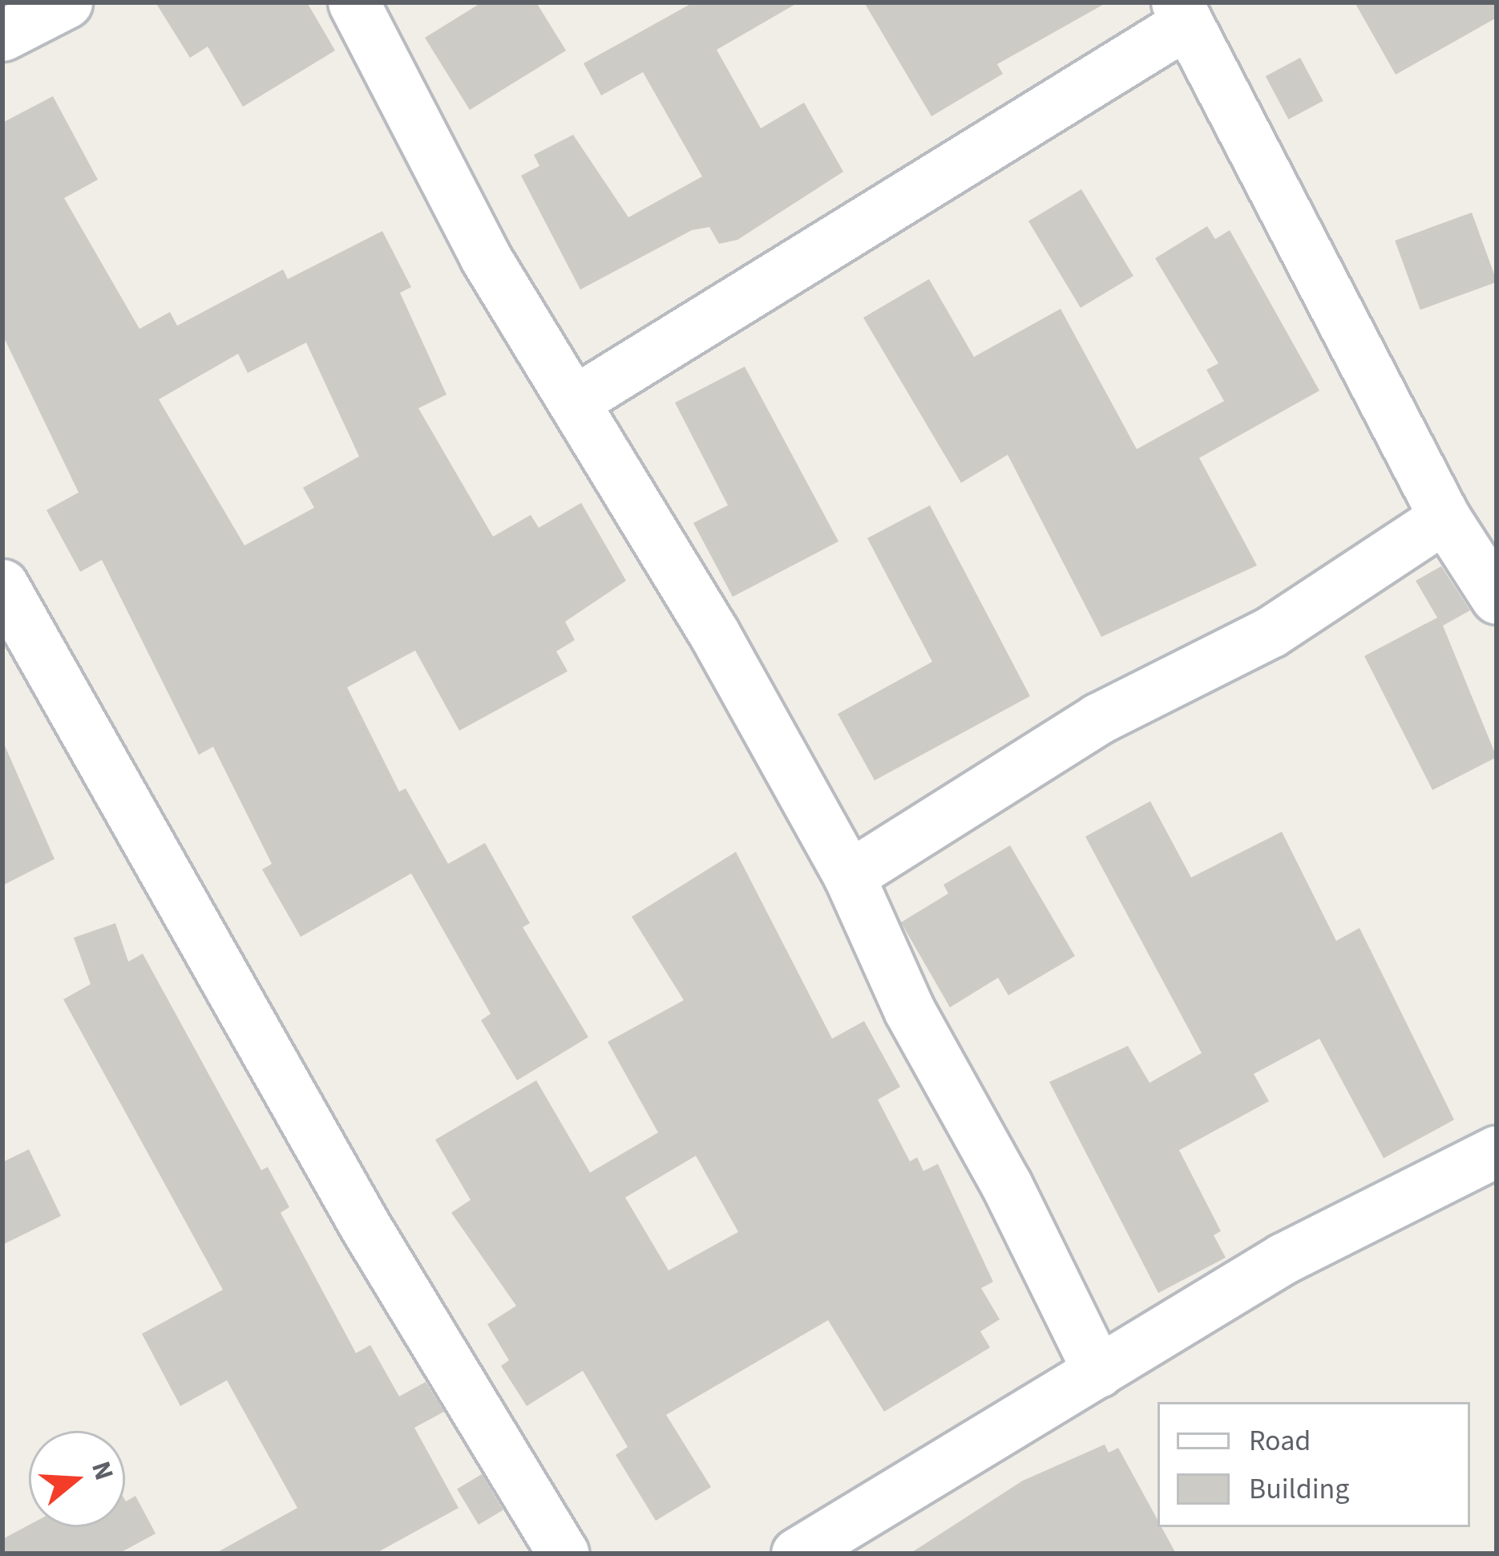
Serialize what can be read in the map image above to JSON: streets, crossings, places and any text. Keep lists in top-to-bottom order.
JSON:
{
  "legend": ["Road", "Building"],
  "north": "right"
}
